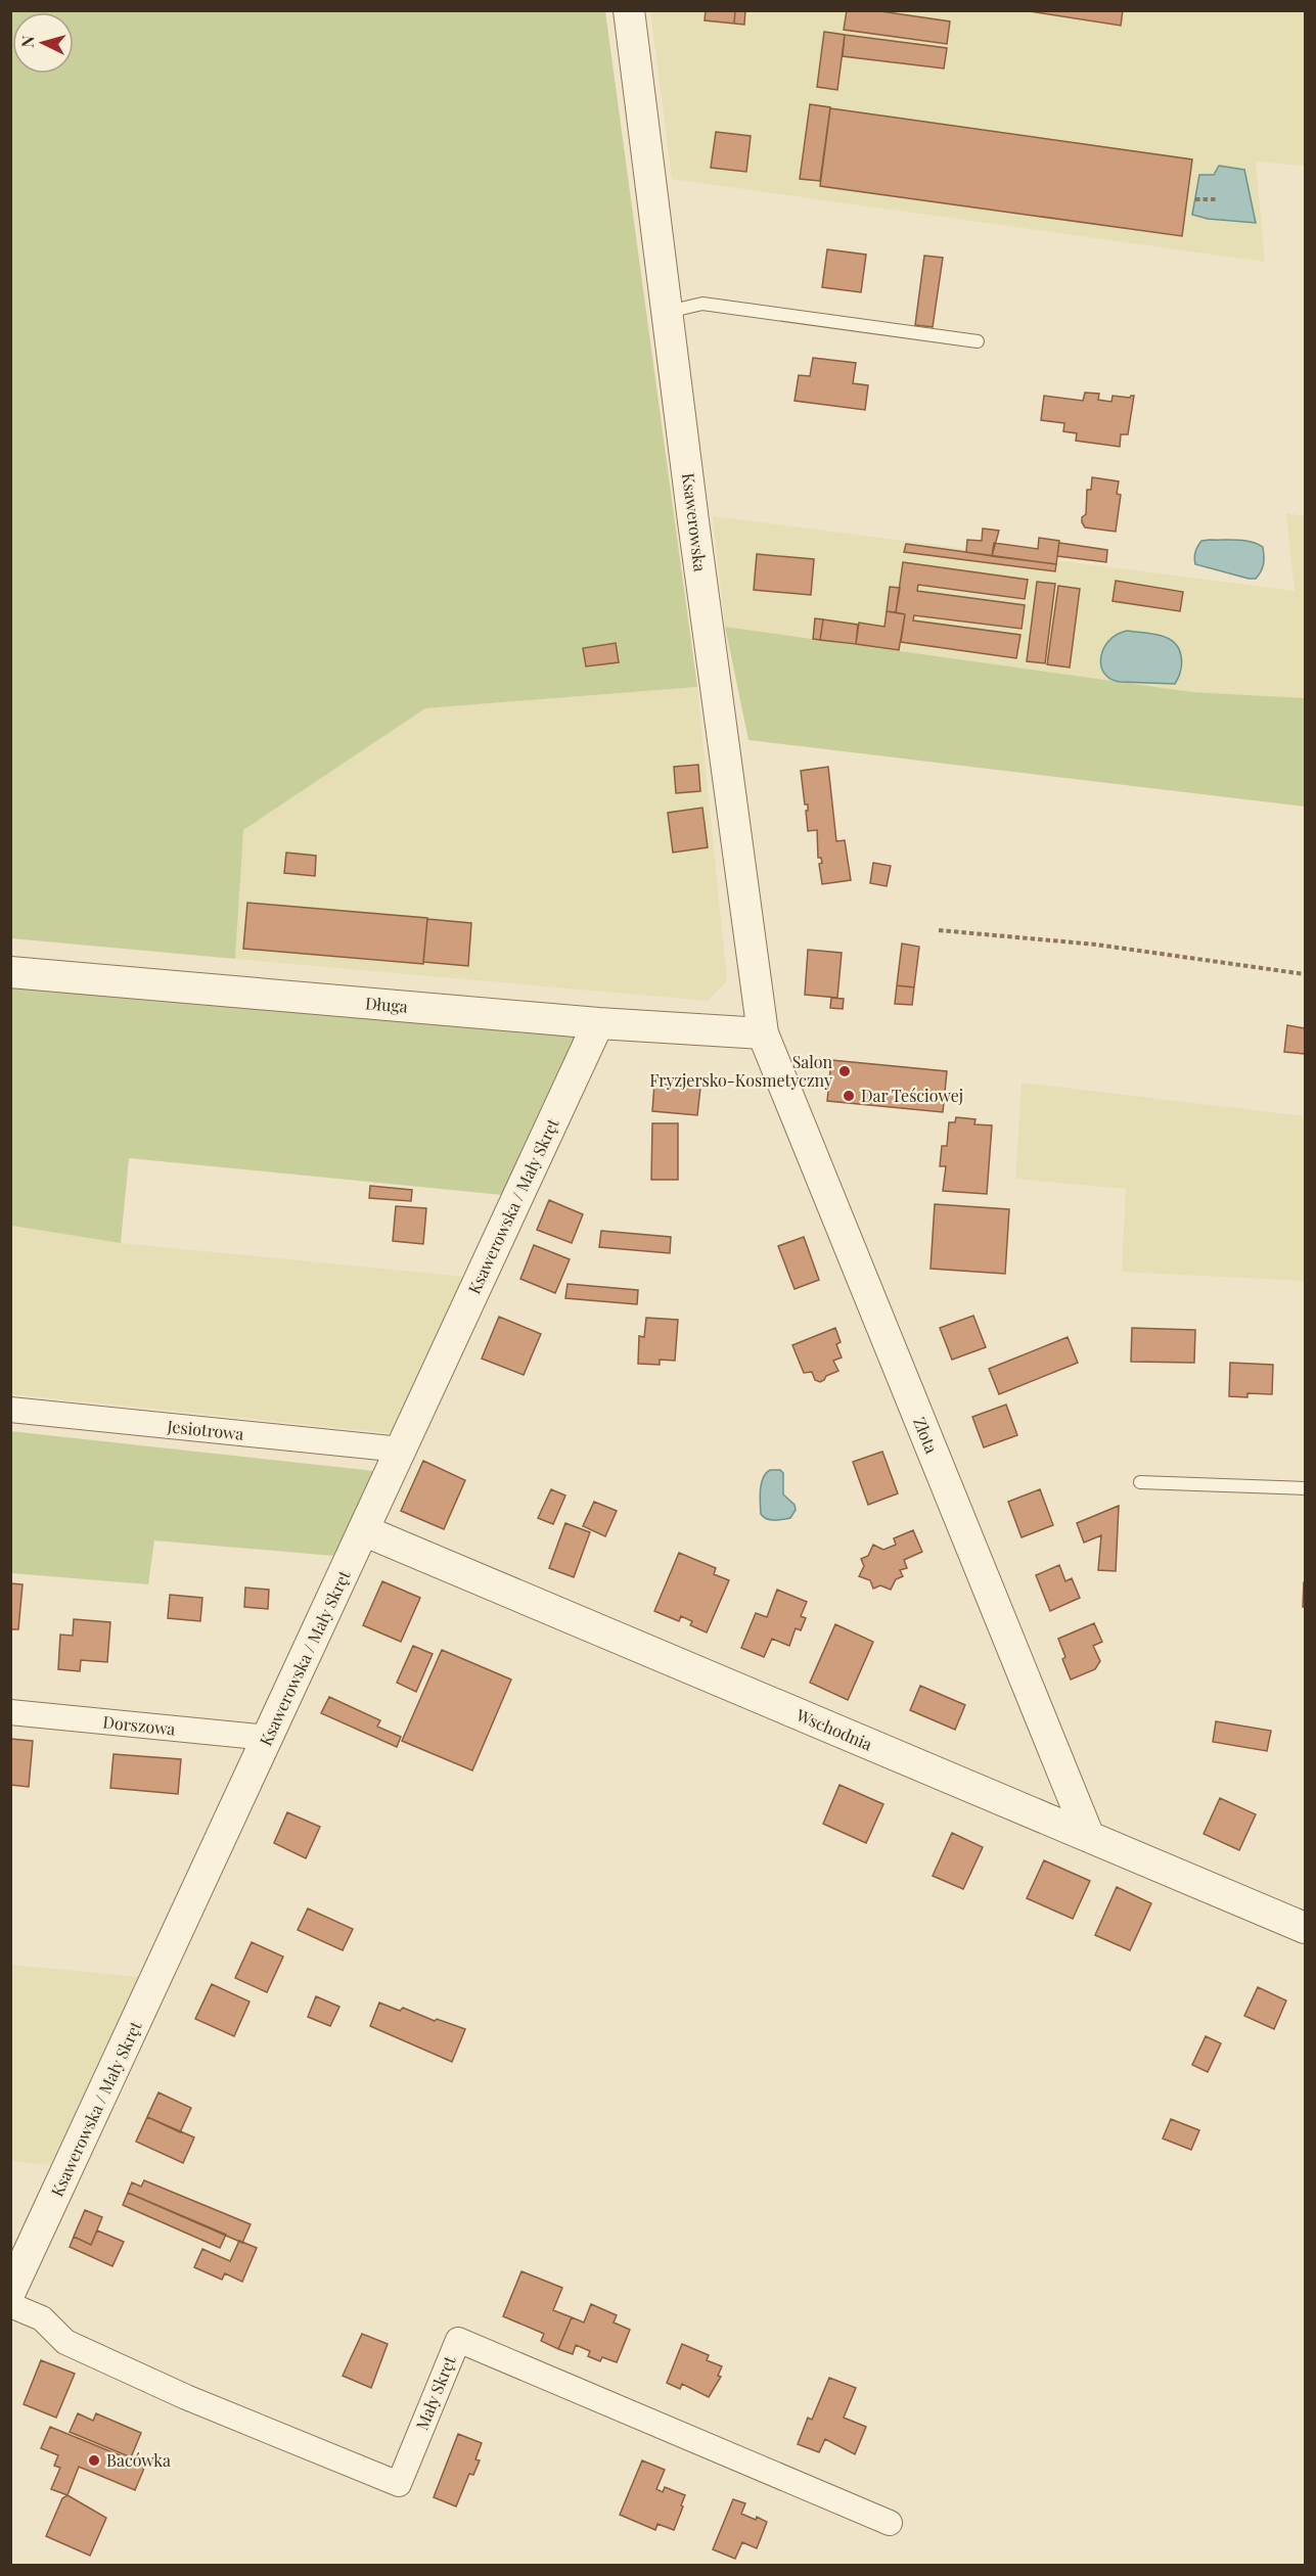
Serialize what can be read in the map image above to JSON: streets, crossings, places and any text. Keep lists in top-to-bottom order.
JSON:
{
  "streets": {
    "street": [
      "Ksawerowska",
      "Długa",
      "Ksawerowska / Mały Skręt",
      "Jesiotrowa",
      "Złota",
      "Dorszowa",
      "Wschodnia",
      "Mały Skręt"
    ]
  },
  "crossings": [
    ["Ksawerowska", "Długa"],
    ["Ksawerowska", "Złota"],
    ["Długa", "Ksawerowska / Mały Skręt"],
    ["Długa", "Złota"],
    ["Ksawerowska / Mały Skręt", "Jesiotrowa"],
    ["Ksawerowska / Mały Skręt", "Dorszowa"],
    ["Ksawerowska / Mały Skręt", "Wschodnia"],
    ["Złota", "Wschodnia"]
  ],
  "places": ["Salon Fryzjersko-Kosmetyczny", "Dar Teściowej", "Bacówka"],
  "north": "left"
}
